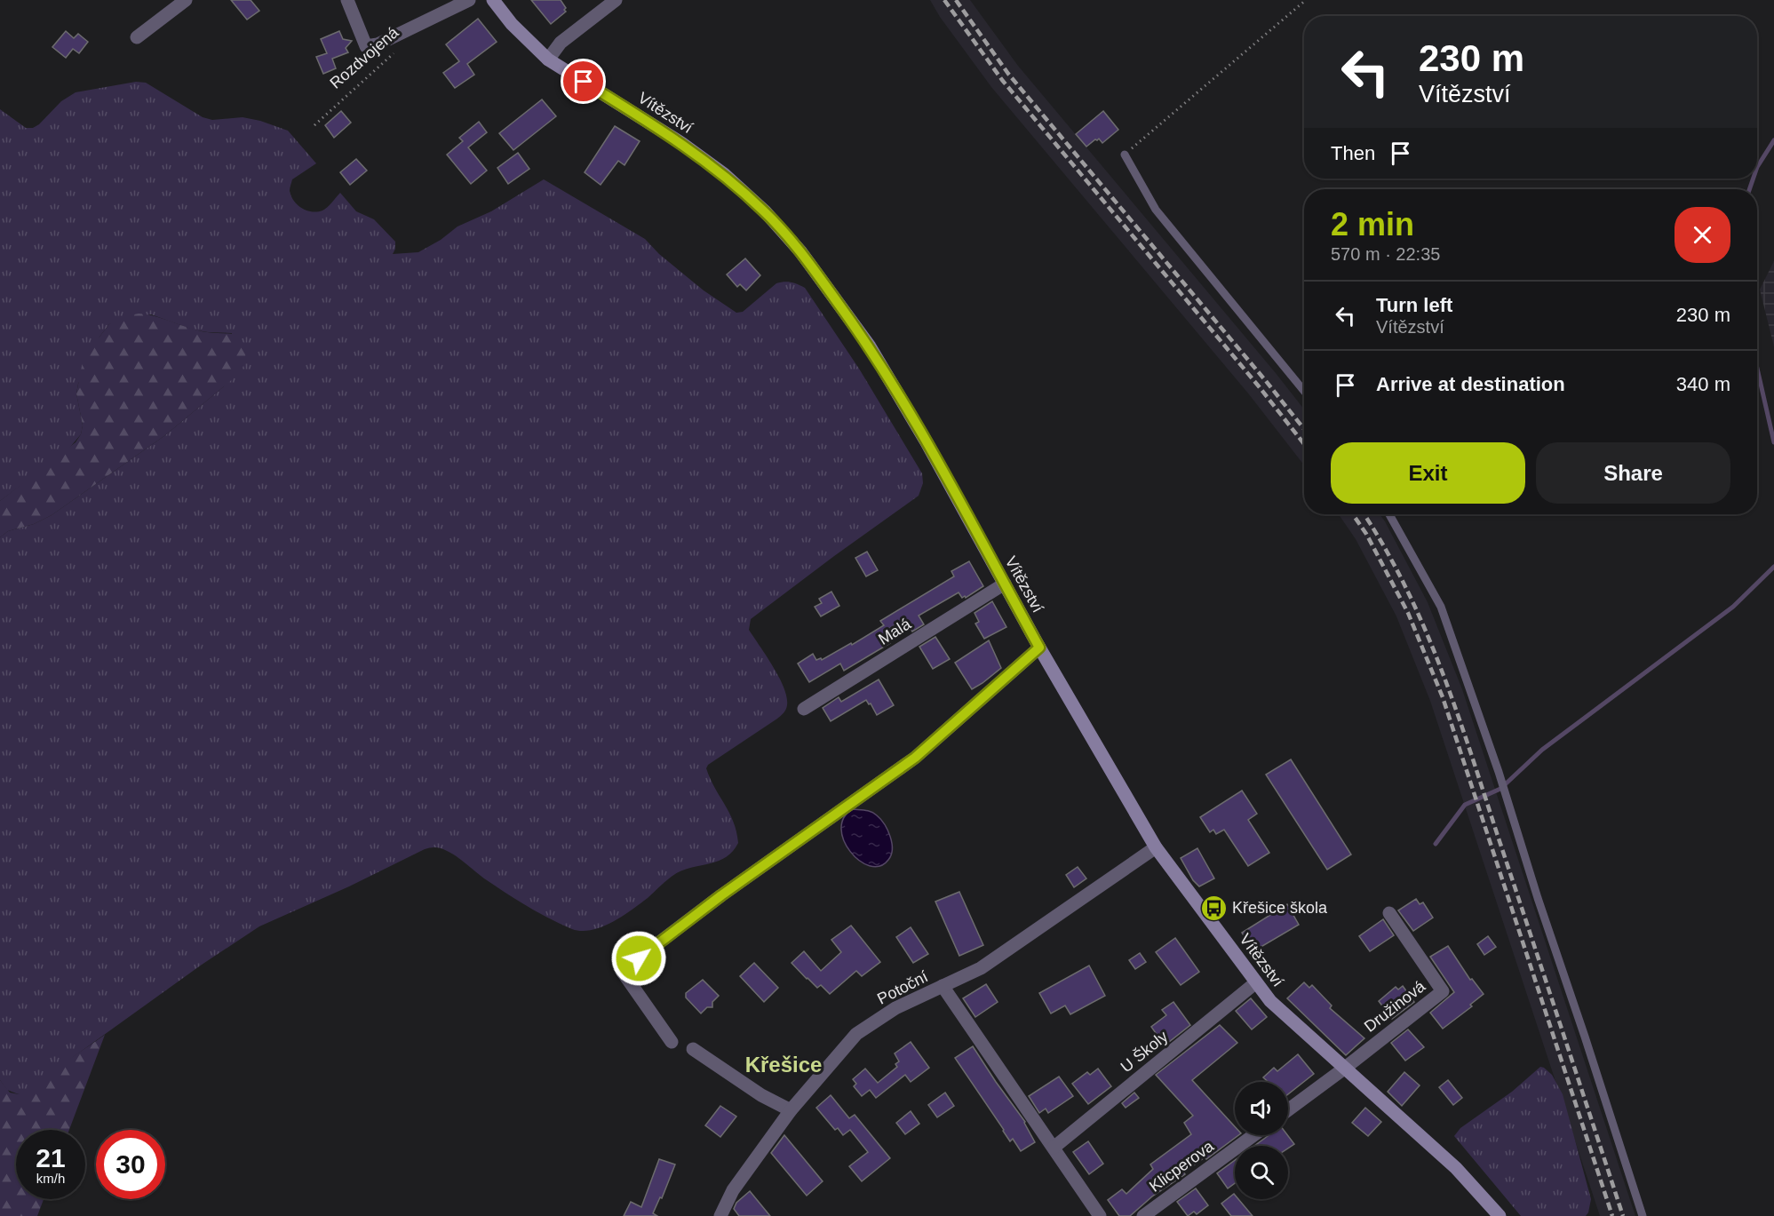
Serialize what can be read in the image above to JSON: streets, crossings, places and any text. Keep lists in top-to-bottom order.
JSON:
{
  "streets": {
    "main road": ["Vítězství"],
    "street": [
      "Rozdvojená",
      "Malá",
      "Potoční",
      "Družinová",
      "U Školy",
      "Klicperova"
    ]
  },
  "crossings": [
    ["Vítězství", "Malá"],
    ["Vítězství", "Potoční"],
    ["Vítězství", "Družinová"],
    ["Vítězství", "U Školy"]
  ],
  "districts": ["Křešice"],
  "places": {
    "bus stop": ["Křešice škola"]
  },
  "page": {
    "turn": ["230 m", "Vítězství"],
    "then": "Then",
    "heading": ["2 min", "570 m · 22:35"],
    "list": [
      {
        "name": "Turn left",
        "note": "Vítězství",
        "value": "230 m"
      },
      {
        "name": "Arrive at destination",
        "value": "340 m"
      }
    ],
    "buttons": ["Exit", "Share"],
    "speed": "21 km/h",
    "limit": "30"
  }
}
